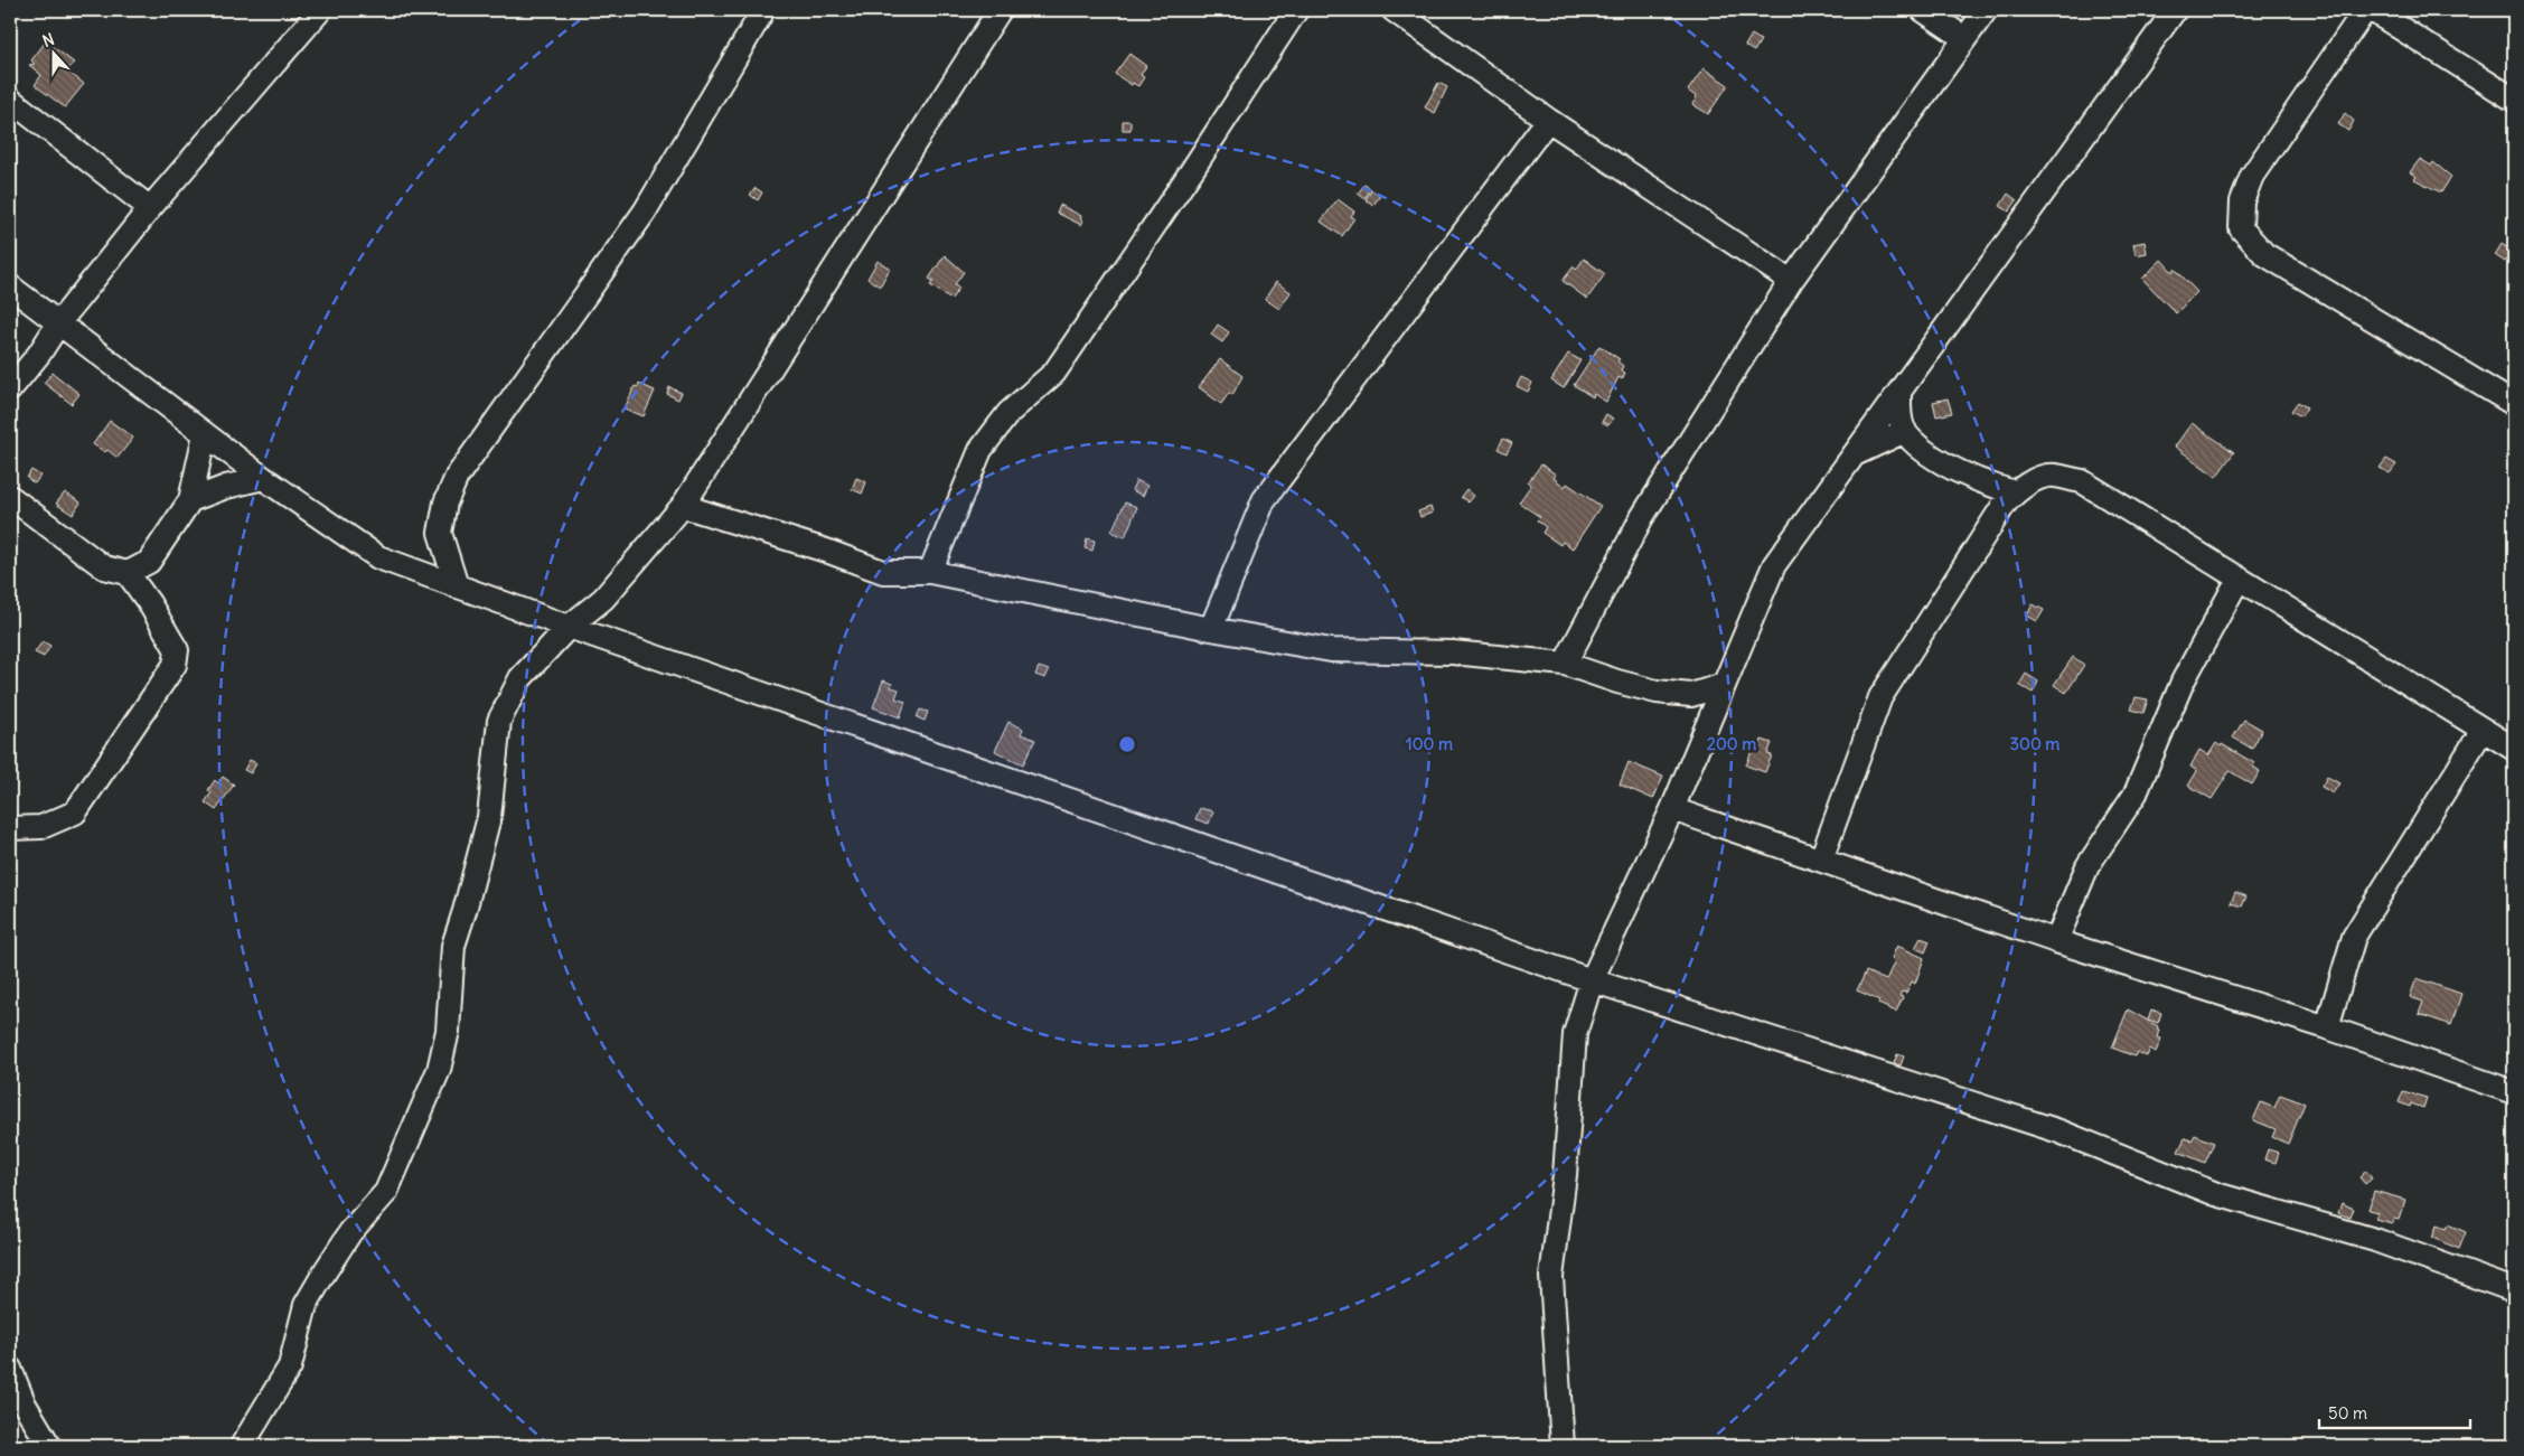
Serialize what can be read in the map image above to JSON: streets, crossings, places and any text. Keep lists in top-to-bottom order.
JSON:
{
  "scale_bar": "50 m",
  "north": "top",
  "rings": ["100 m", "200 m", "300 m"]
}
